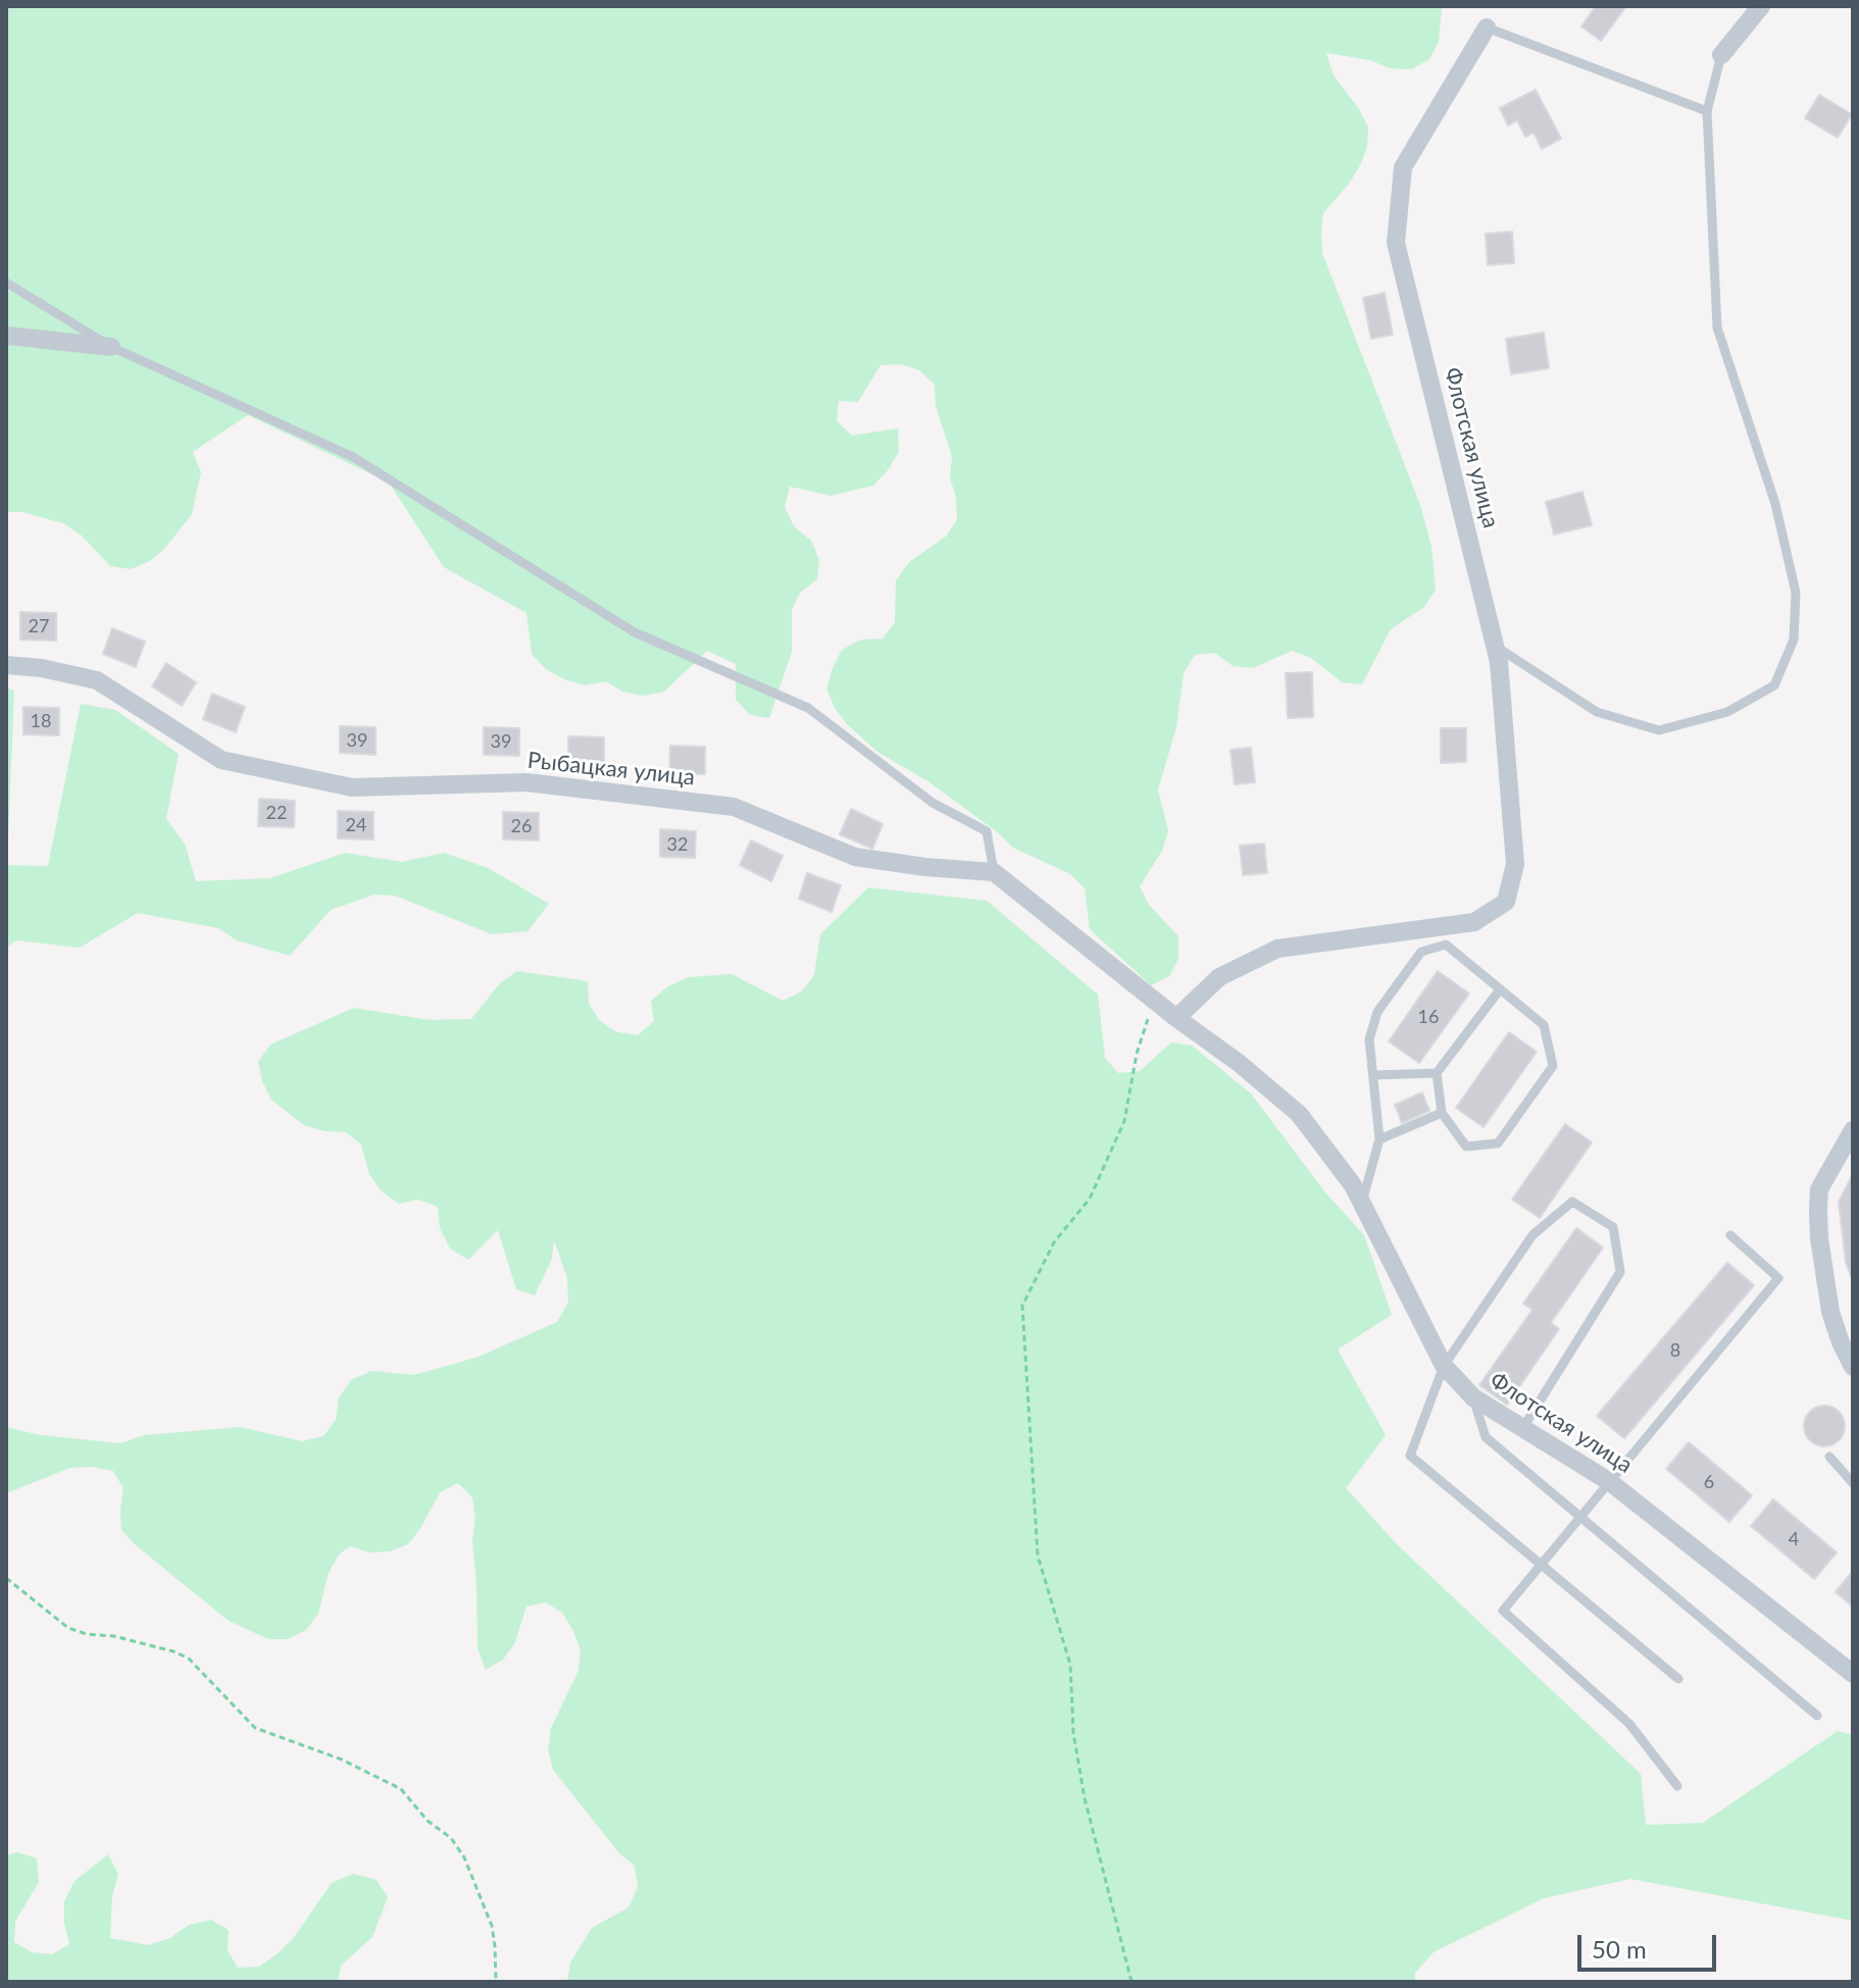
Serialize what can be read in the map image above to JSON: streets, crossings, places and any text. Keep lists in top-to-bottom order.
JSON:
{
  "streets": {
    "street": ["Флотская улица", "Рыбацкая улица"]
  },
  "house_numbers": [
    "27",
    "18",
    "39",
    "39",
    "22",
    "24",
    "26",
    "32",
    "16",
    "8",
    "6",
    "4"
  ],
  "scale_bar": "50 m"
}
